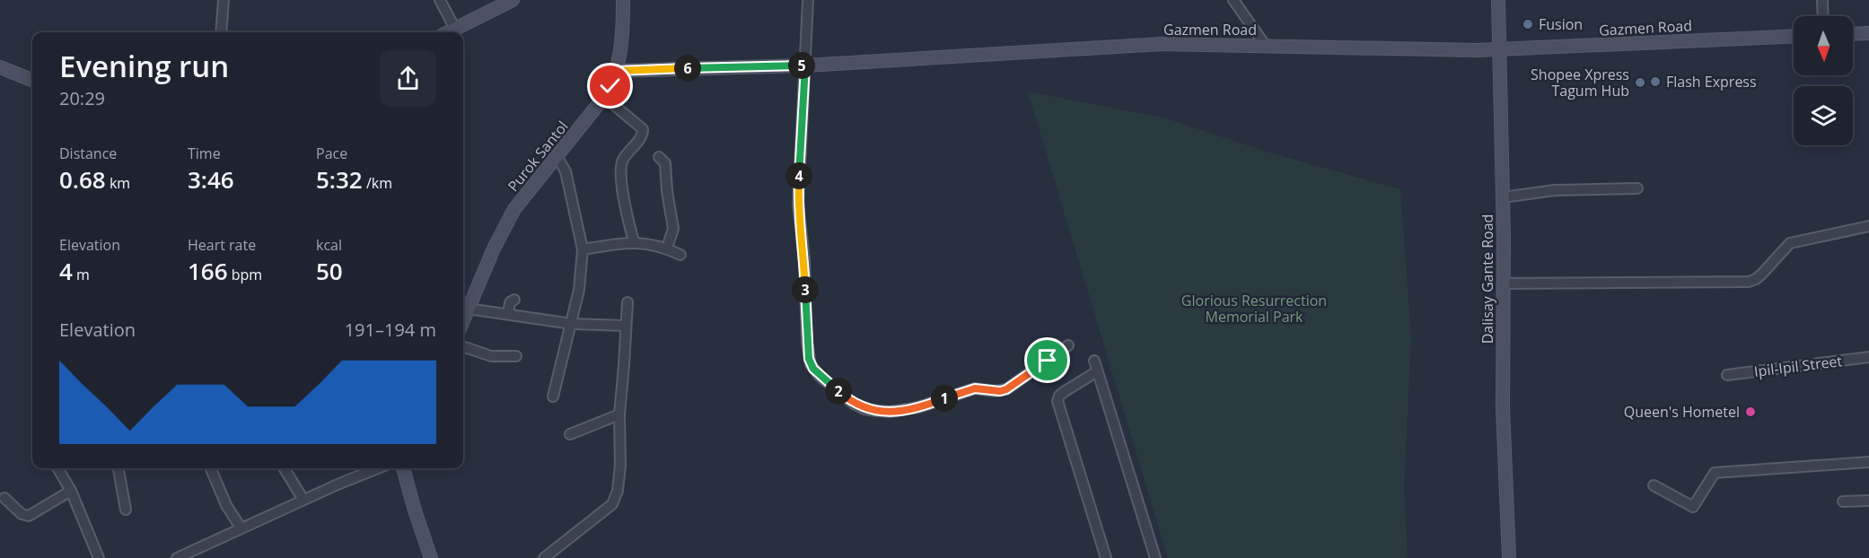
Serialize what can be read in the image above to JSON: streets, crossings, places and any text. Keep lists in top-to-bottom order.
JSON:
{
  "streets": {
    "street": [
      "Gazmen Road",
      "Purok Santol",
      "Dalisay Gante Road",
      "Ipil-Ipil Street"
    ]
  },
  "crossings": [
    ["Gazmen Road", "Purok Santol"],
    ["Gazmen Road", "Dalisay Gante Road"]
  ],
  "parks": ["Glorious Resurrection Memorial Park"],
  "places": [
    "Fusion",
    "Flash Express",
    "Shopee Xpress Tagum Hub",
    "Queen's Hometel"
  ],
  "north": "bottom",
  "page": {
    "heading": ["Evening run", "20:29"],
    "pins": [
      "5",
      "6",
      "4",
      "3",
      "2",
      "1"
    ],
    "stats": [
      ["Distance", "0.68 km"],
      ["Time", "3:46"],
      ["Pace", "5:32 /km"],
      ["Elevation", "4 m"],
      ["Heart rate", "166 bpm"],
      ["kcal", "50"]
    ],
    "chart": ["Elevation", "191–194 m"]
  }
}
